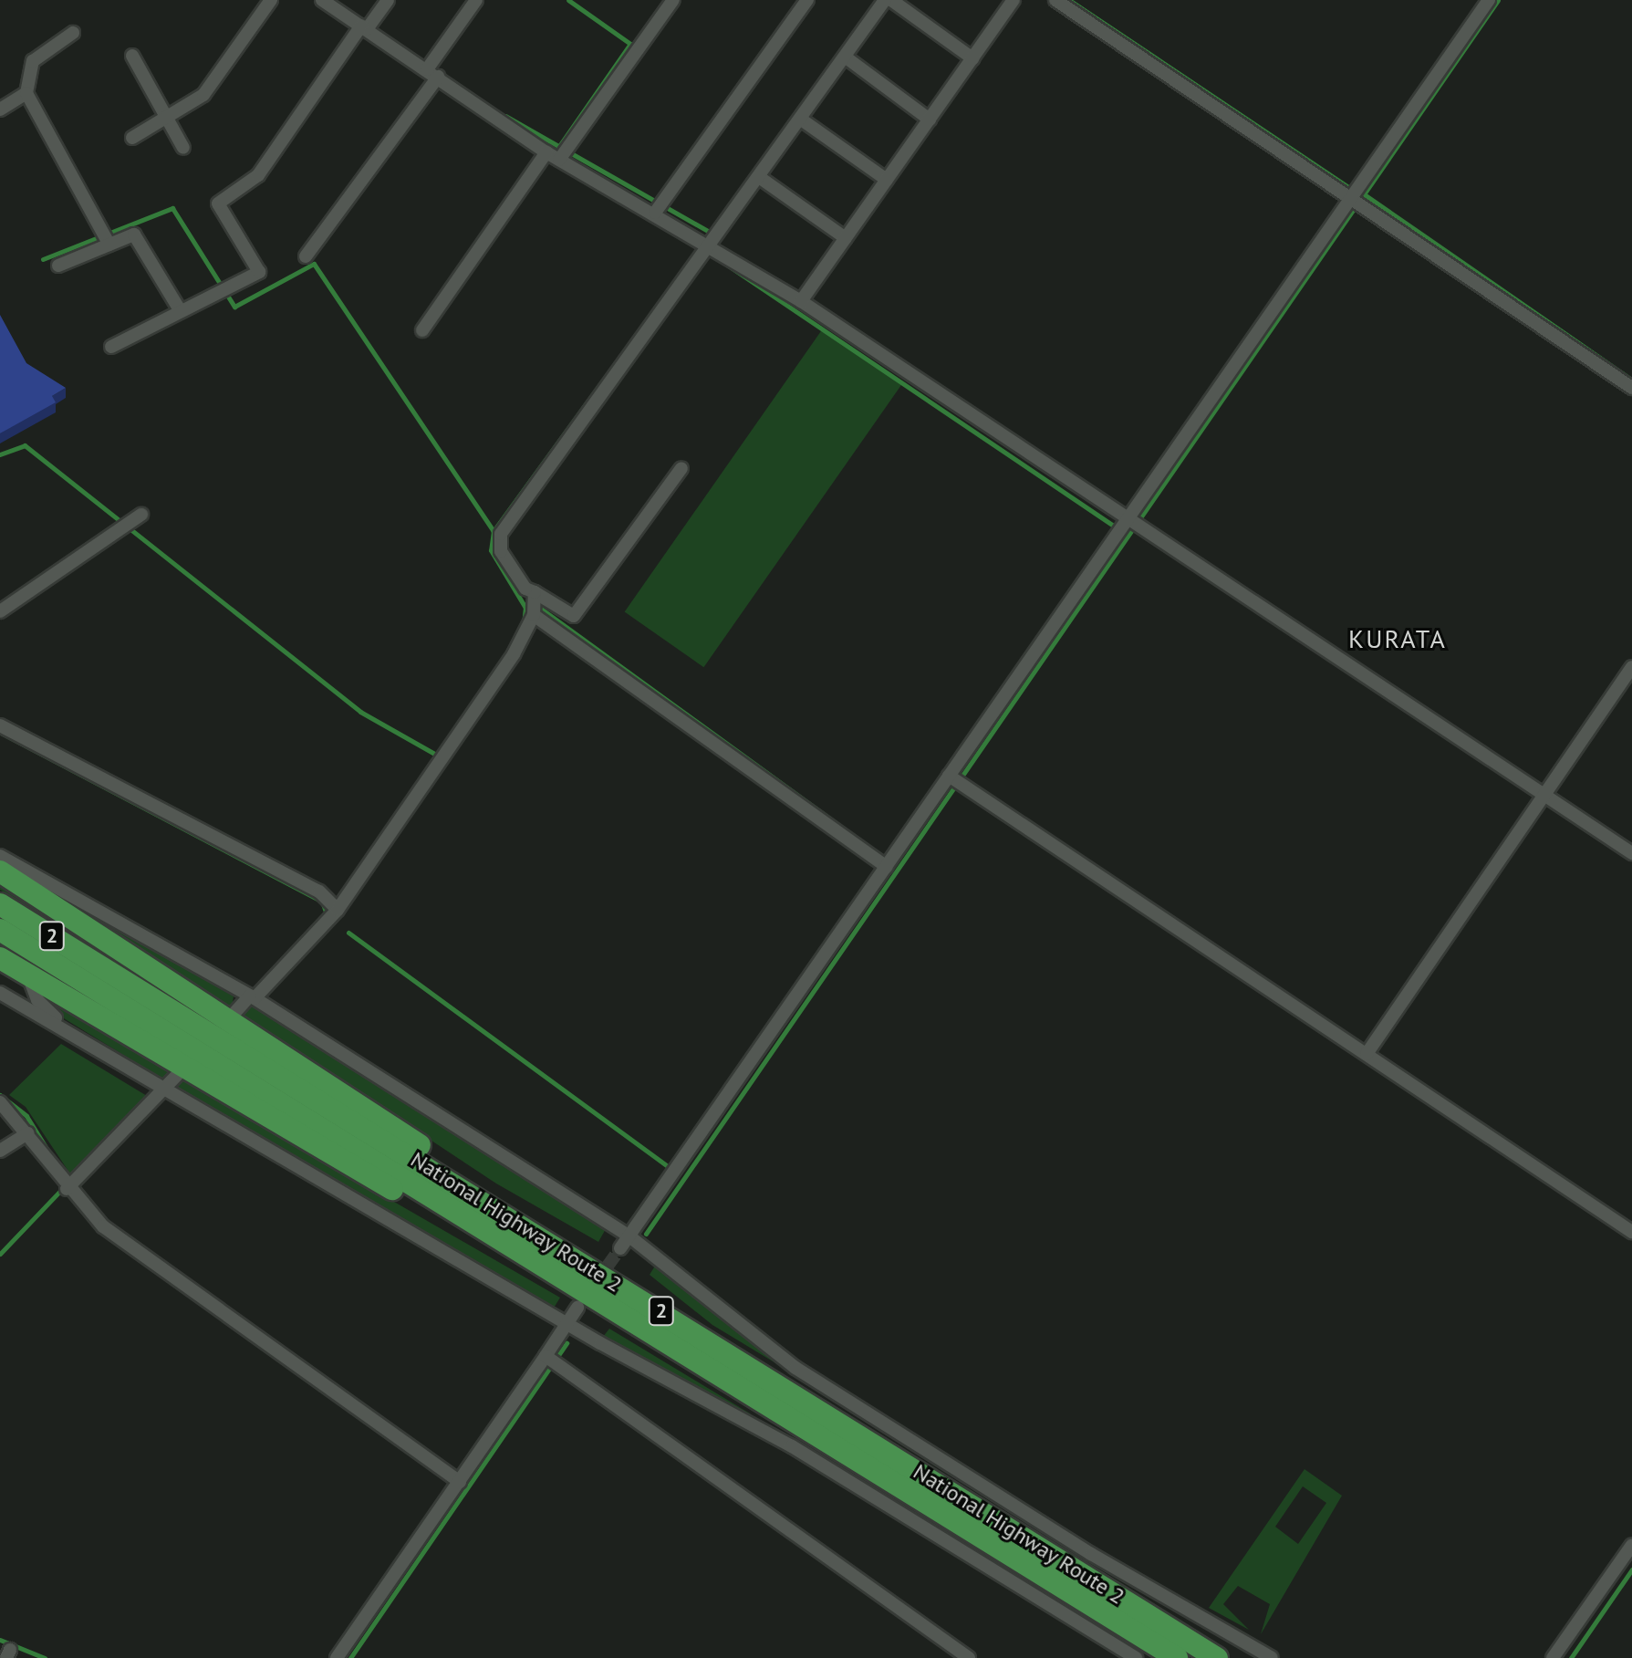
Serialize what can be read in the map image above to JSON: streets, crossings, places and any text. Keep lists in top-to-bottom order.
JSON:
{
  "streets": {
    "highway": ["2", "National Highway Route 2"]
  },
  "districts": ["KURATA"]
}
